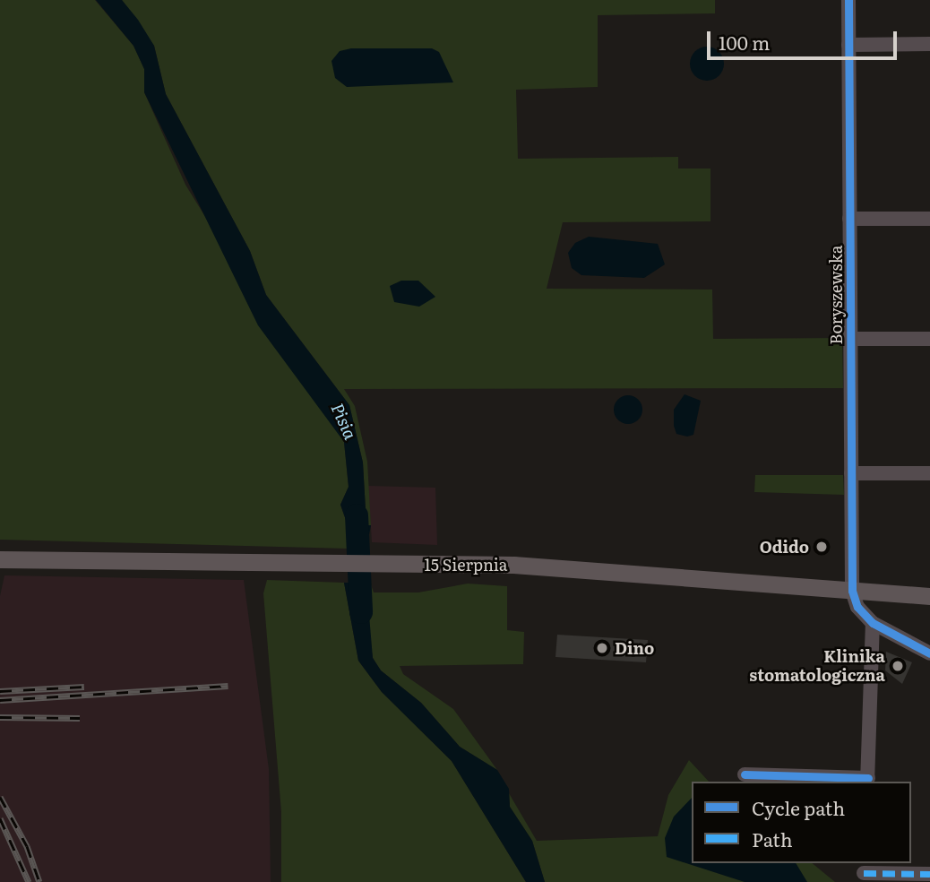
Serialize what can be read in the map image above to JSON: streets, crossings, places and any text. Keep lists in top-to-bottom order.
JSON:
{
  "streets": {
    "main road": ["15 Sierpnia"],
    "street": ["Boryszewska"]
  },
  "crossings": [
    ["Boryszewska", "15 Sierpnia"]
  ],
  "water": ["Pisia"],
  "places": ["Odido", "Dino", "Klinika stomatologiczna"],
  "legend": ["Cycle path", "Path"],
  "scale_bar": "100 m"
}
